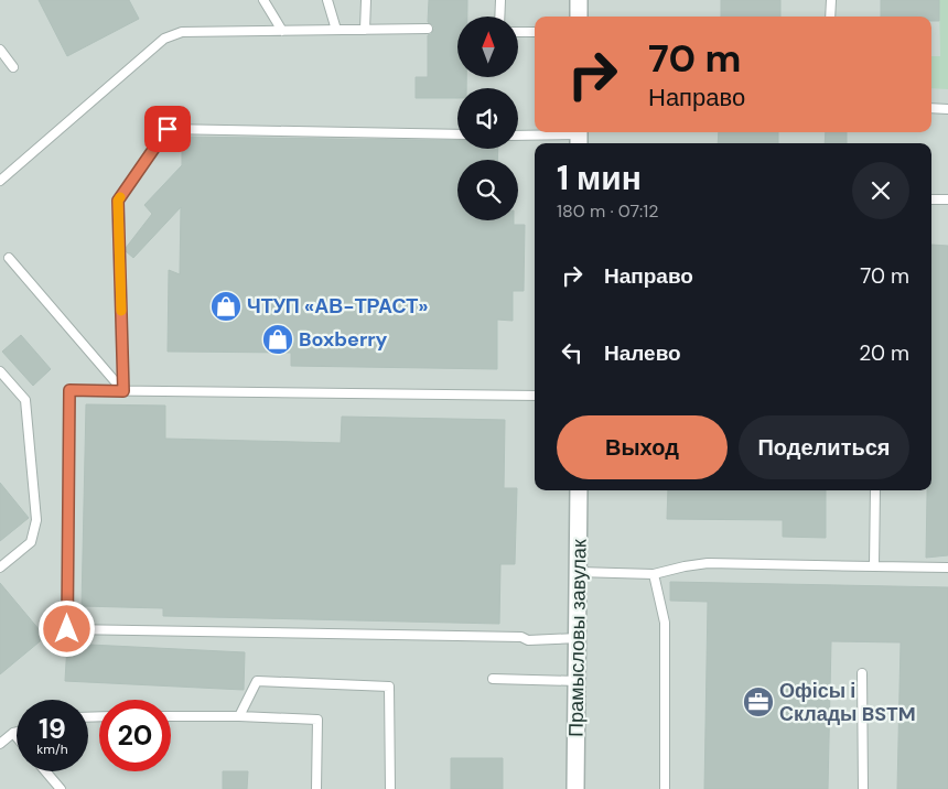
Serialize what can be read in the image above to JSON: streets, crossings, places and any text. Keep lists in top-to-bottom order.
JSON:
{
  "streets": {
    "street": ["Прамысловы завулак"]
  },
  "places": {
    "shop": ["ЧТУП «АВ-ТРАСТ»", "Boxberry"],
    "office": ["Офісы і Склады BSTM"]
  },
  "north": "top",
  "page": {
    "turn": ["70 m", "Направо"],
    "heading": ["1 мин", "180 m · 07:12"],
    "list": [
      {
        "name": "Направо",
        "value": "70 m"
      },
      {
        "name": "Налево",
        "value": "20 m"
      }
    ],
    "buttons": ["Выход", "Поделиться"],
    "speed": "19 km/h",
    "limit": "20"
  }
}
